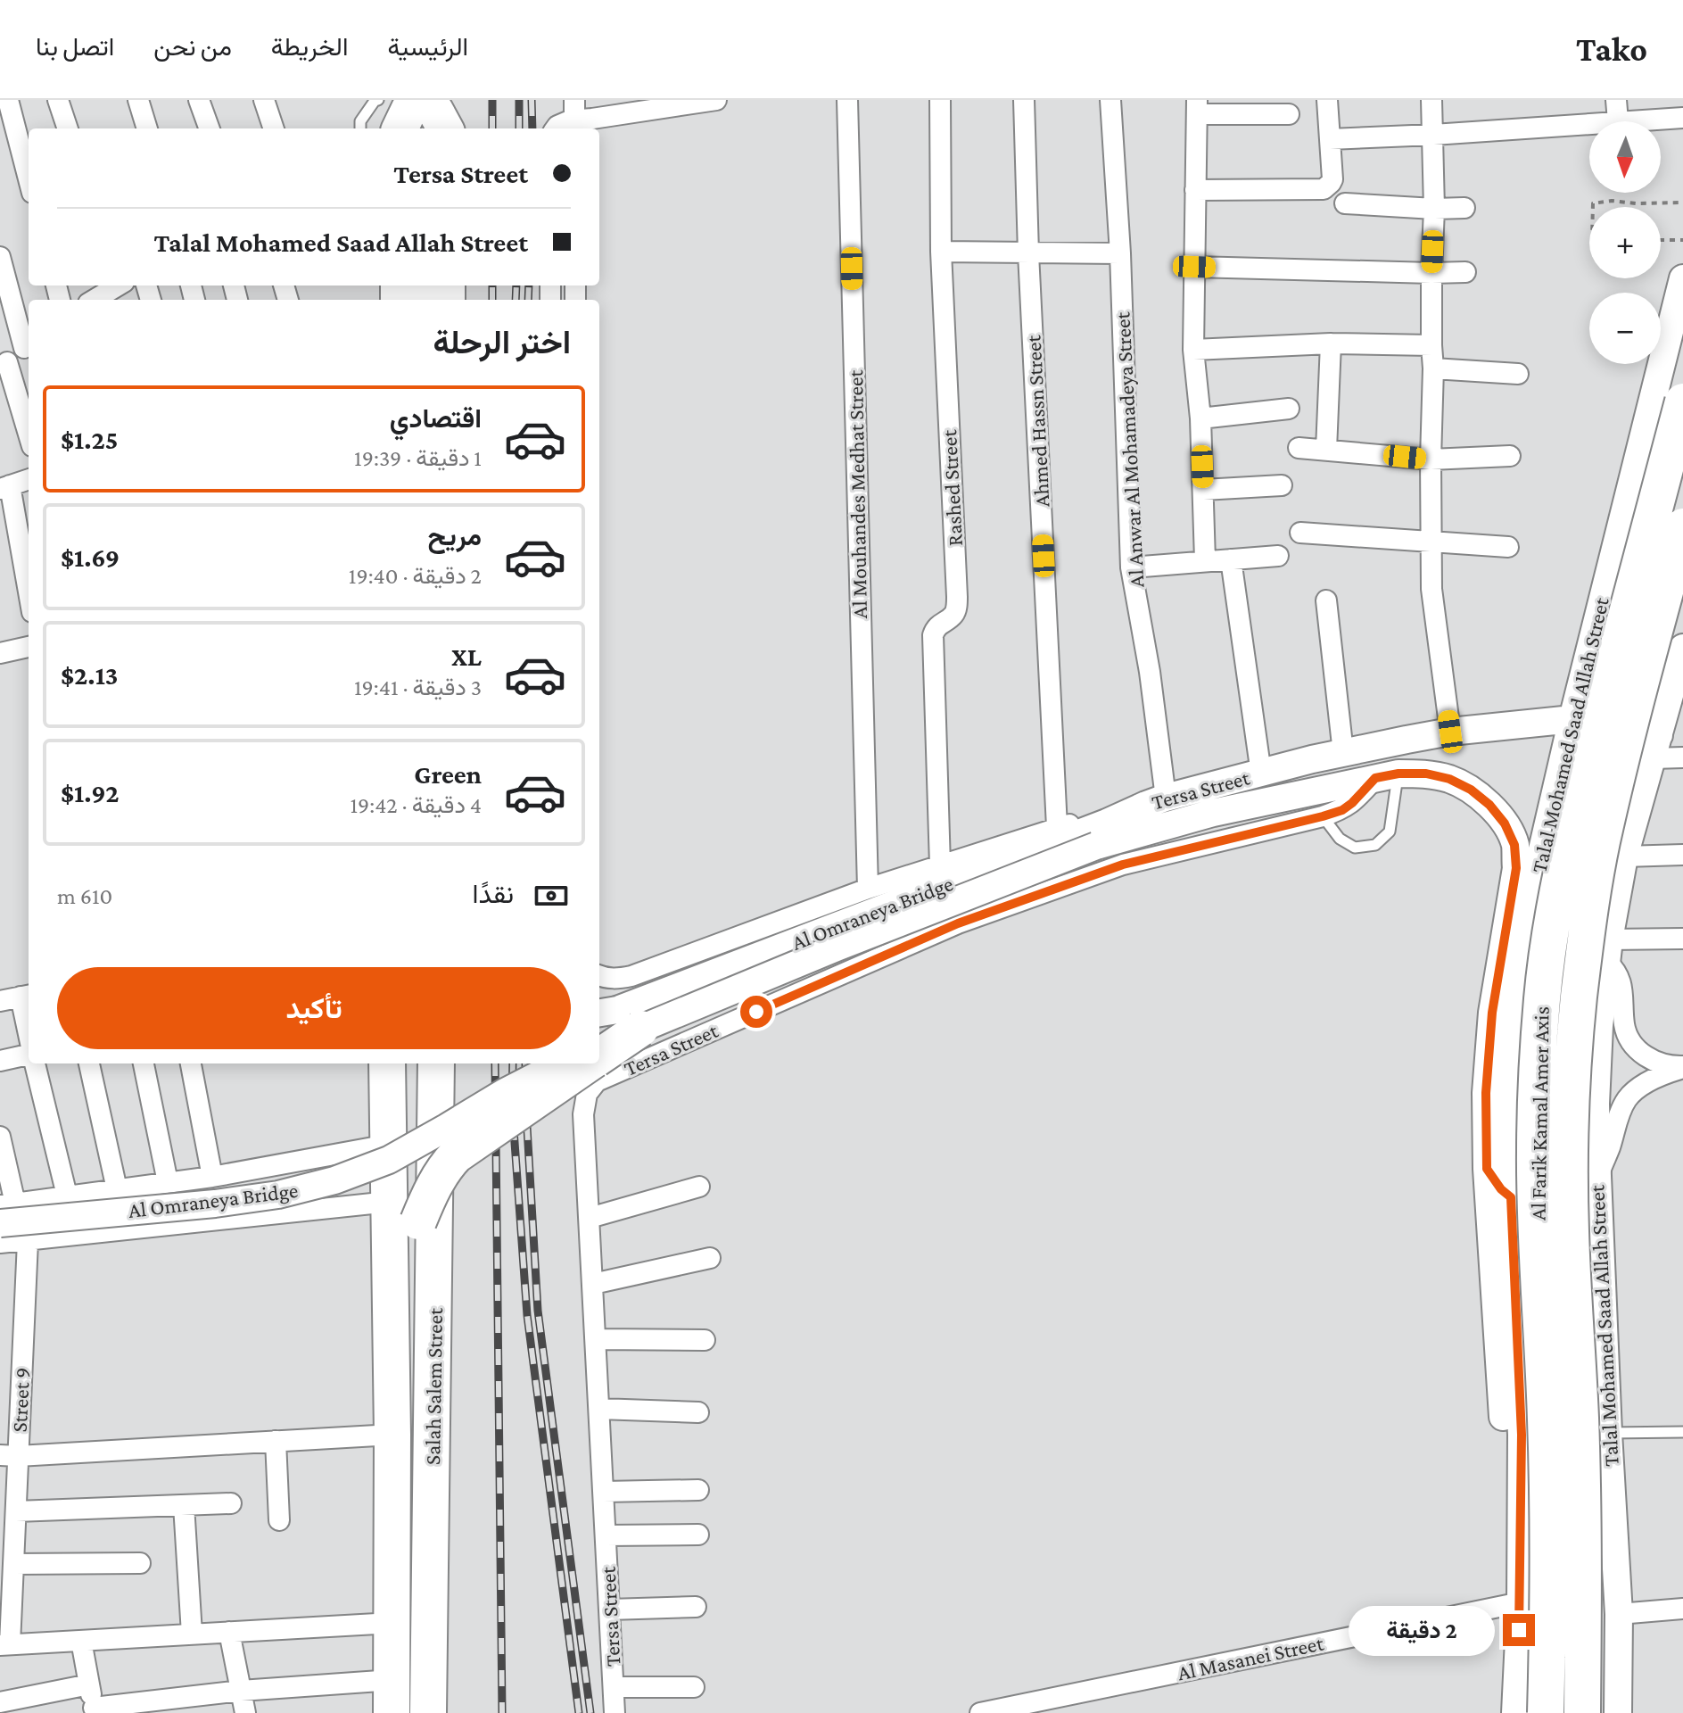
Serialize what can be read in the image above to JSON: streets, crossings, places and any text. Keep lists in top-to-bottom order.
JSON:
{
  "streets": {
    "highway": ["Al Farik Kamal Amer Axis", "Salah Salem Street"],
    "street": [
      "Ahmed Hassn Street",
      "Al Anwar Al Mohamadeya Street",
      "Rashed Street",
      "Al Mouhandes Medhat Street",
      "Talal Mohamed Saad Allah Street",
      "Tersa Street",
      "Al Omraneya Bridge",
      "Street 9",
      "Al Masanei Street"
    ]
  },
  "crossings": [
    ["Ahmed Hassn Street", "Tersa Street"],
    ["Al Anwar Al Mohamadeya Street", "Tersa Street"],
    ["Al Anwar Al Mohamadeya Street", "Al Omraneya Bridge"],
    ["Rashed Street", "Tersa Street"],
    ["Al Mouhandes Medhat Street", "Tersa Street"],
    ["Talal Mohamed Saad Allah Street", "Tersa Street"],
    ["Talal Mohamed Saad Allah Street", "Al Omraneya Bridge"],
    ["Talal Mohamed Saad Allah Street", "Al Masanei Street"],
    ["Tersa Street", "Al Omraneya Bridge"]
  ],
  "north": "bottom",
  "page": {
    "header": "Tako",
    "nav": [
      "الرئيسية",
      "الخريطة",
      "من نحن",
      "اتصل بنا"
    ],
    "map_buttons": ["+", "−"],
    "banner": ["Tersa Street", "Talal Mohamed Saad Allah Street"],
    "heading": "اختر الرحلة",
    "list": [
      {
        "name": "اقتصادي",
        "note": "1 دقيقة · 19:39",
        "value": "$1.25"
      },
      {
        "name": "مريح",
        "note": "2 دقيقة · 19:40",
        "value": "$1.69"
      },
      {
        "name": "XL",
        "note": "3 دقيقة · 19:41",
        "value": "$2.13"
      },
      {
        "name": "Green",
        "note": "4 دقيقة · 19:42",
        "value": "$1.92"
      }
    ],
    "pay": ["نقدًا", "610 m"],
    "buttons": "تأكيد",
    "bubble": "2 دقيقة"
  }
}
